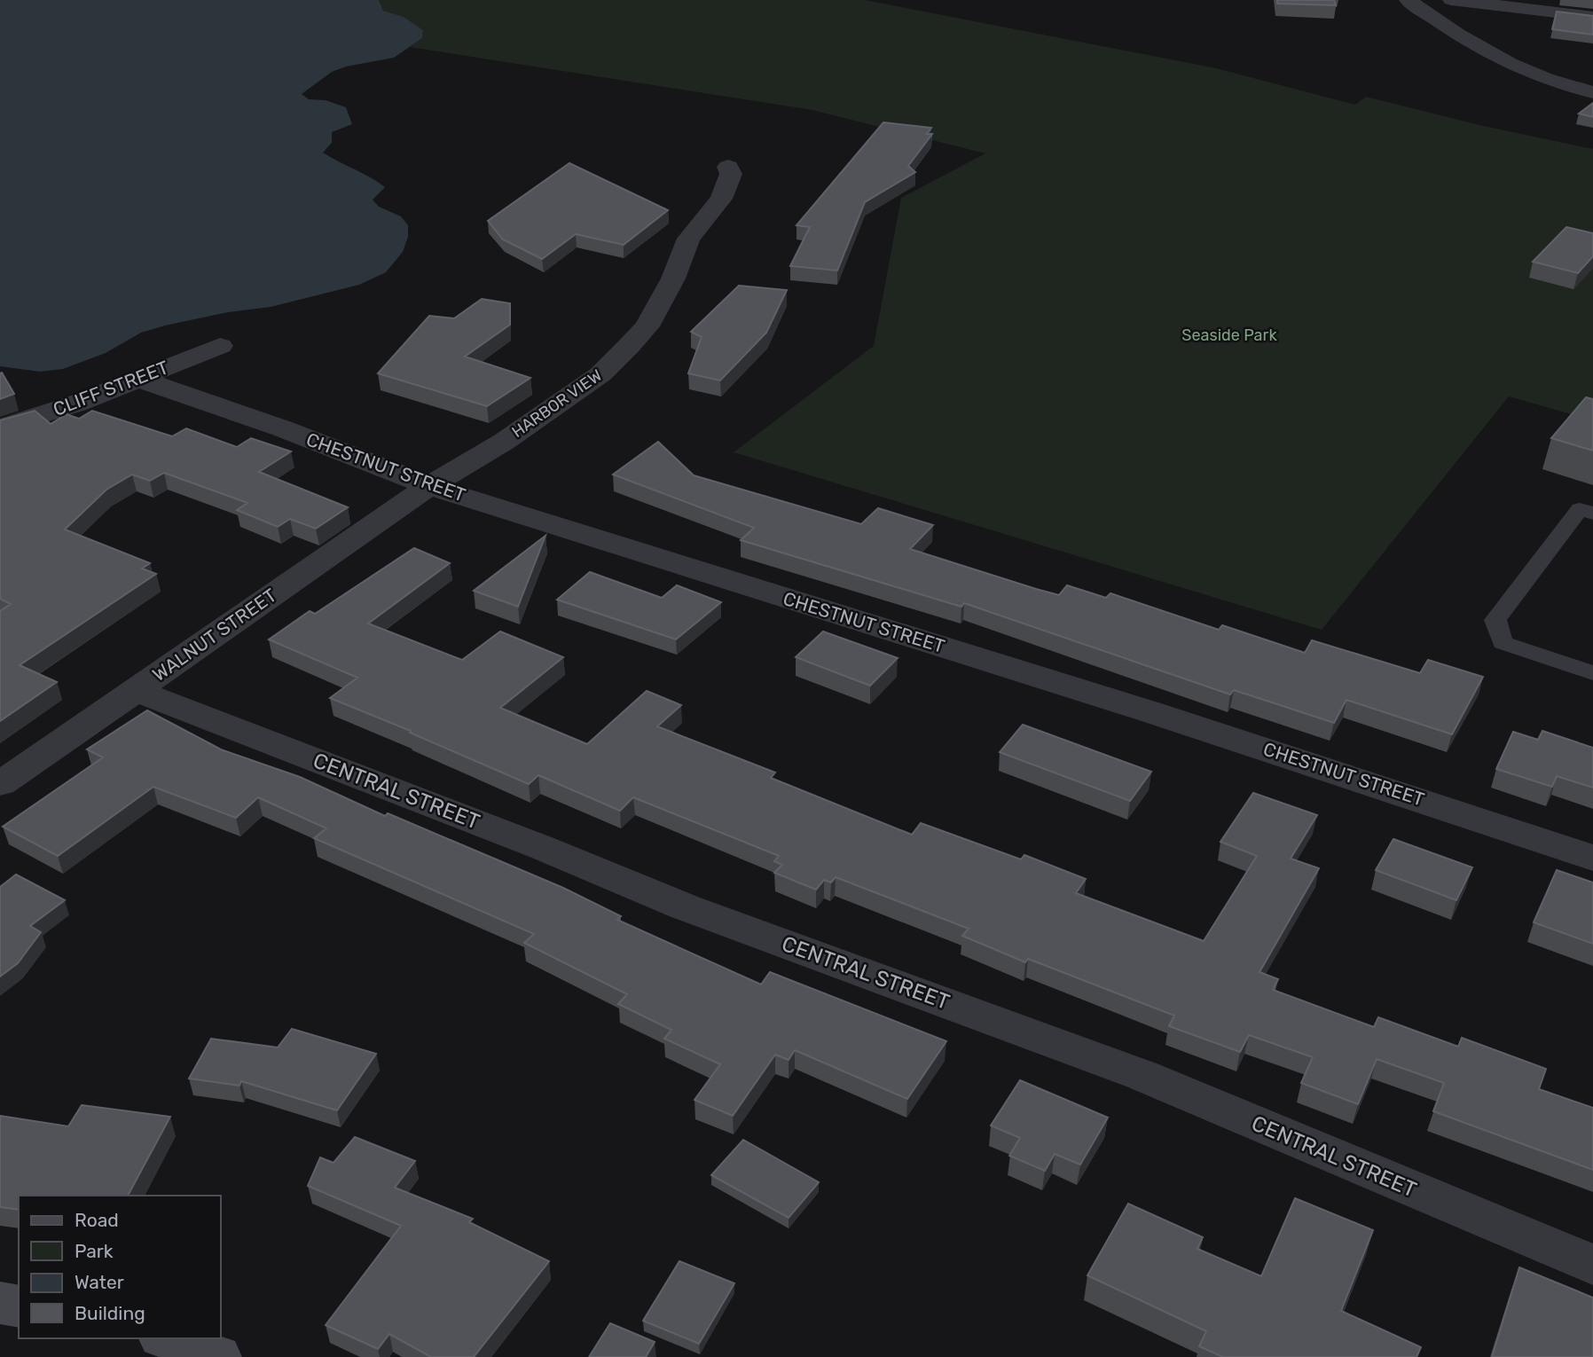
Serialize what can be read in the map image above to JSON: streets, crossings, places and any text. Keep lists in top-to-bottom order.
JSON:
{
  "streets": {
    "street": [
      "CLIFF STREET",
      "HARBOR VIEW",
      "CHESTNUT STREET",
      "WALNUT STREET",
      "CENTRAL STREET"
    ]
  },
  "crossings": [
    ["CLIFF STREET", "CHESTNUT STREET"],
    ["HARBOR VIEW", "CHESTNUT STREET"],
    ["HARBOR VIEW", "WALNUT STREET"],
    ["CHESTNUT STREET", "WALNUT STREET"],
    ["WALNUT STREET", "CENTRAL STREET"]
  ],
  "parks": ["Seaside Park"],
  "legend": [
    "Road",
    "Park",
    "Water",
    "Building"
  ]
}
